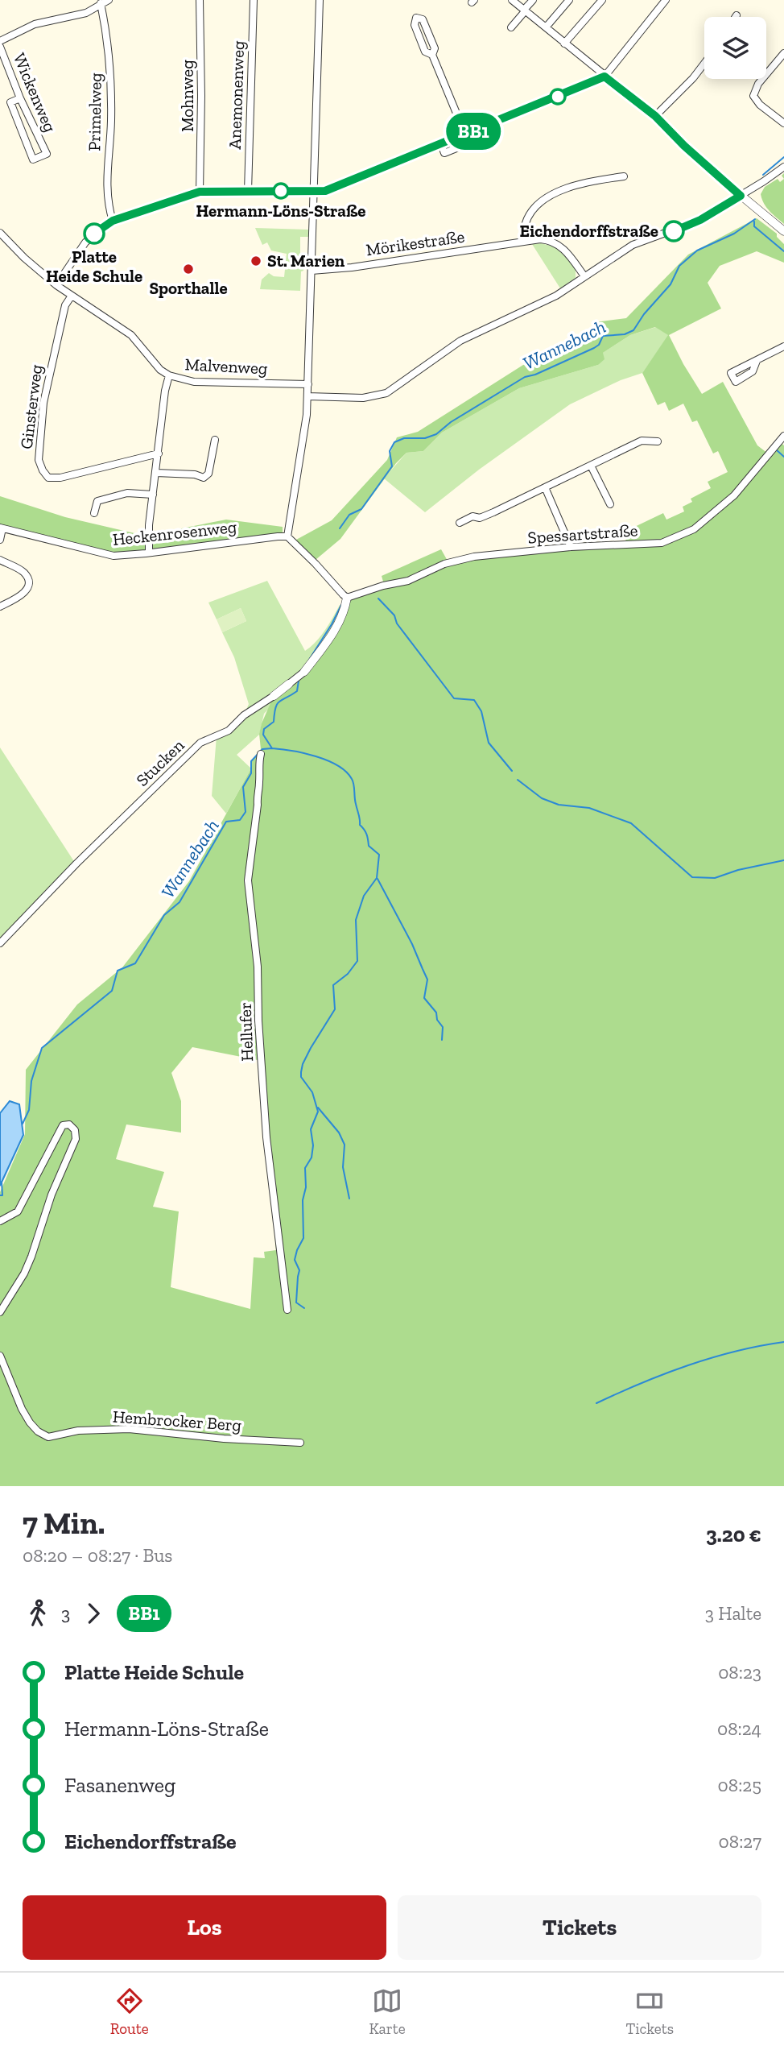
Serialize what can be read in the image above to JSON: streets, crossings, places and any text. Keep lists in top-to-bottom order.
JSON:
{
  "streets": {
    "street": [
      "Wickenweg",
      "Anemonenweg",
      "Mohnweg",
      "Primelweg",
      "Mörikestraße",
      "Malvenweg",
      "Ginsterweg",
      "Heckenrosenweg",
      "Spessartstraße",
      "Stucken",
      "Hellufer",
      "Hembrocker Berg"
    ]
  },
  "crossings": [
    ["Malvenweg", "Ginsterweg"]
  ],
  "water": ["Wannebach"],
  "places": [
    "Hermann-Löns-Straße",
    "Eichendorffstraße",
    "Platte Heide Schule",
    "St. Marien",
    "Sporthalle"
  ],
  "lines": ["bus line BB1"],
  "page": {
    "on_map": "BB1",
    "heading": ["7 Min.", "08:20 – 08:27 · Bus", "3.20 €"],
    "legs": ["3", "BB1", "3 Halte"],
    "list": [
      {
        "name": "Platte Heide Schule",
        "value": "08:23"
      },
      {
        "name": "Hermann-Löns-Straße",
        "value": "08:24"
      },
      {
        "name": "Fasanenweg",
        "value": "08:25"
      },
      {
        "name": "Eichendorffstraße",
        "value": "08:27"
      }
    ],
    "buttons": ["Los", "Tickets"],
    "tabs": ["Route", "Karte", "Tickets"]
  }
}
